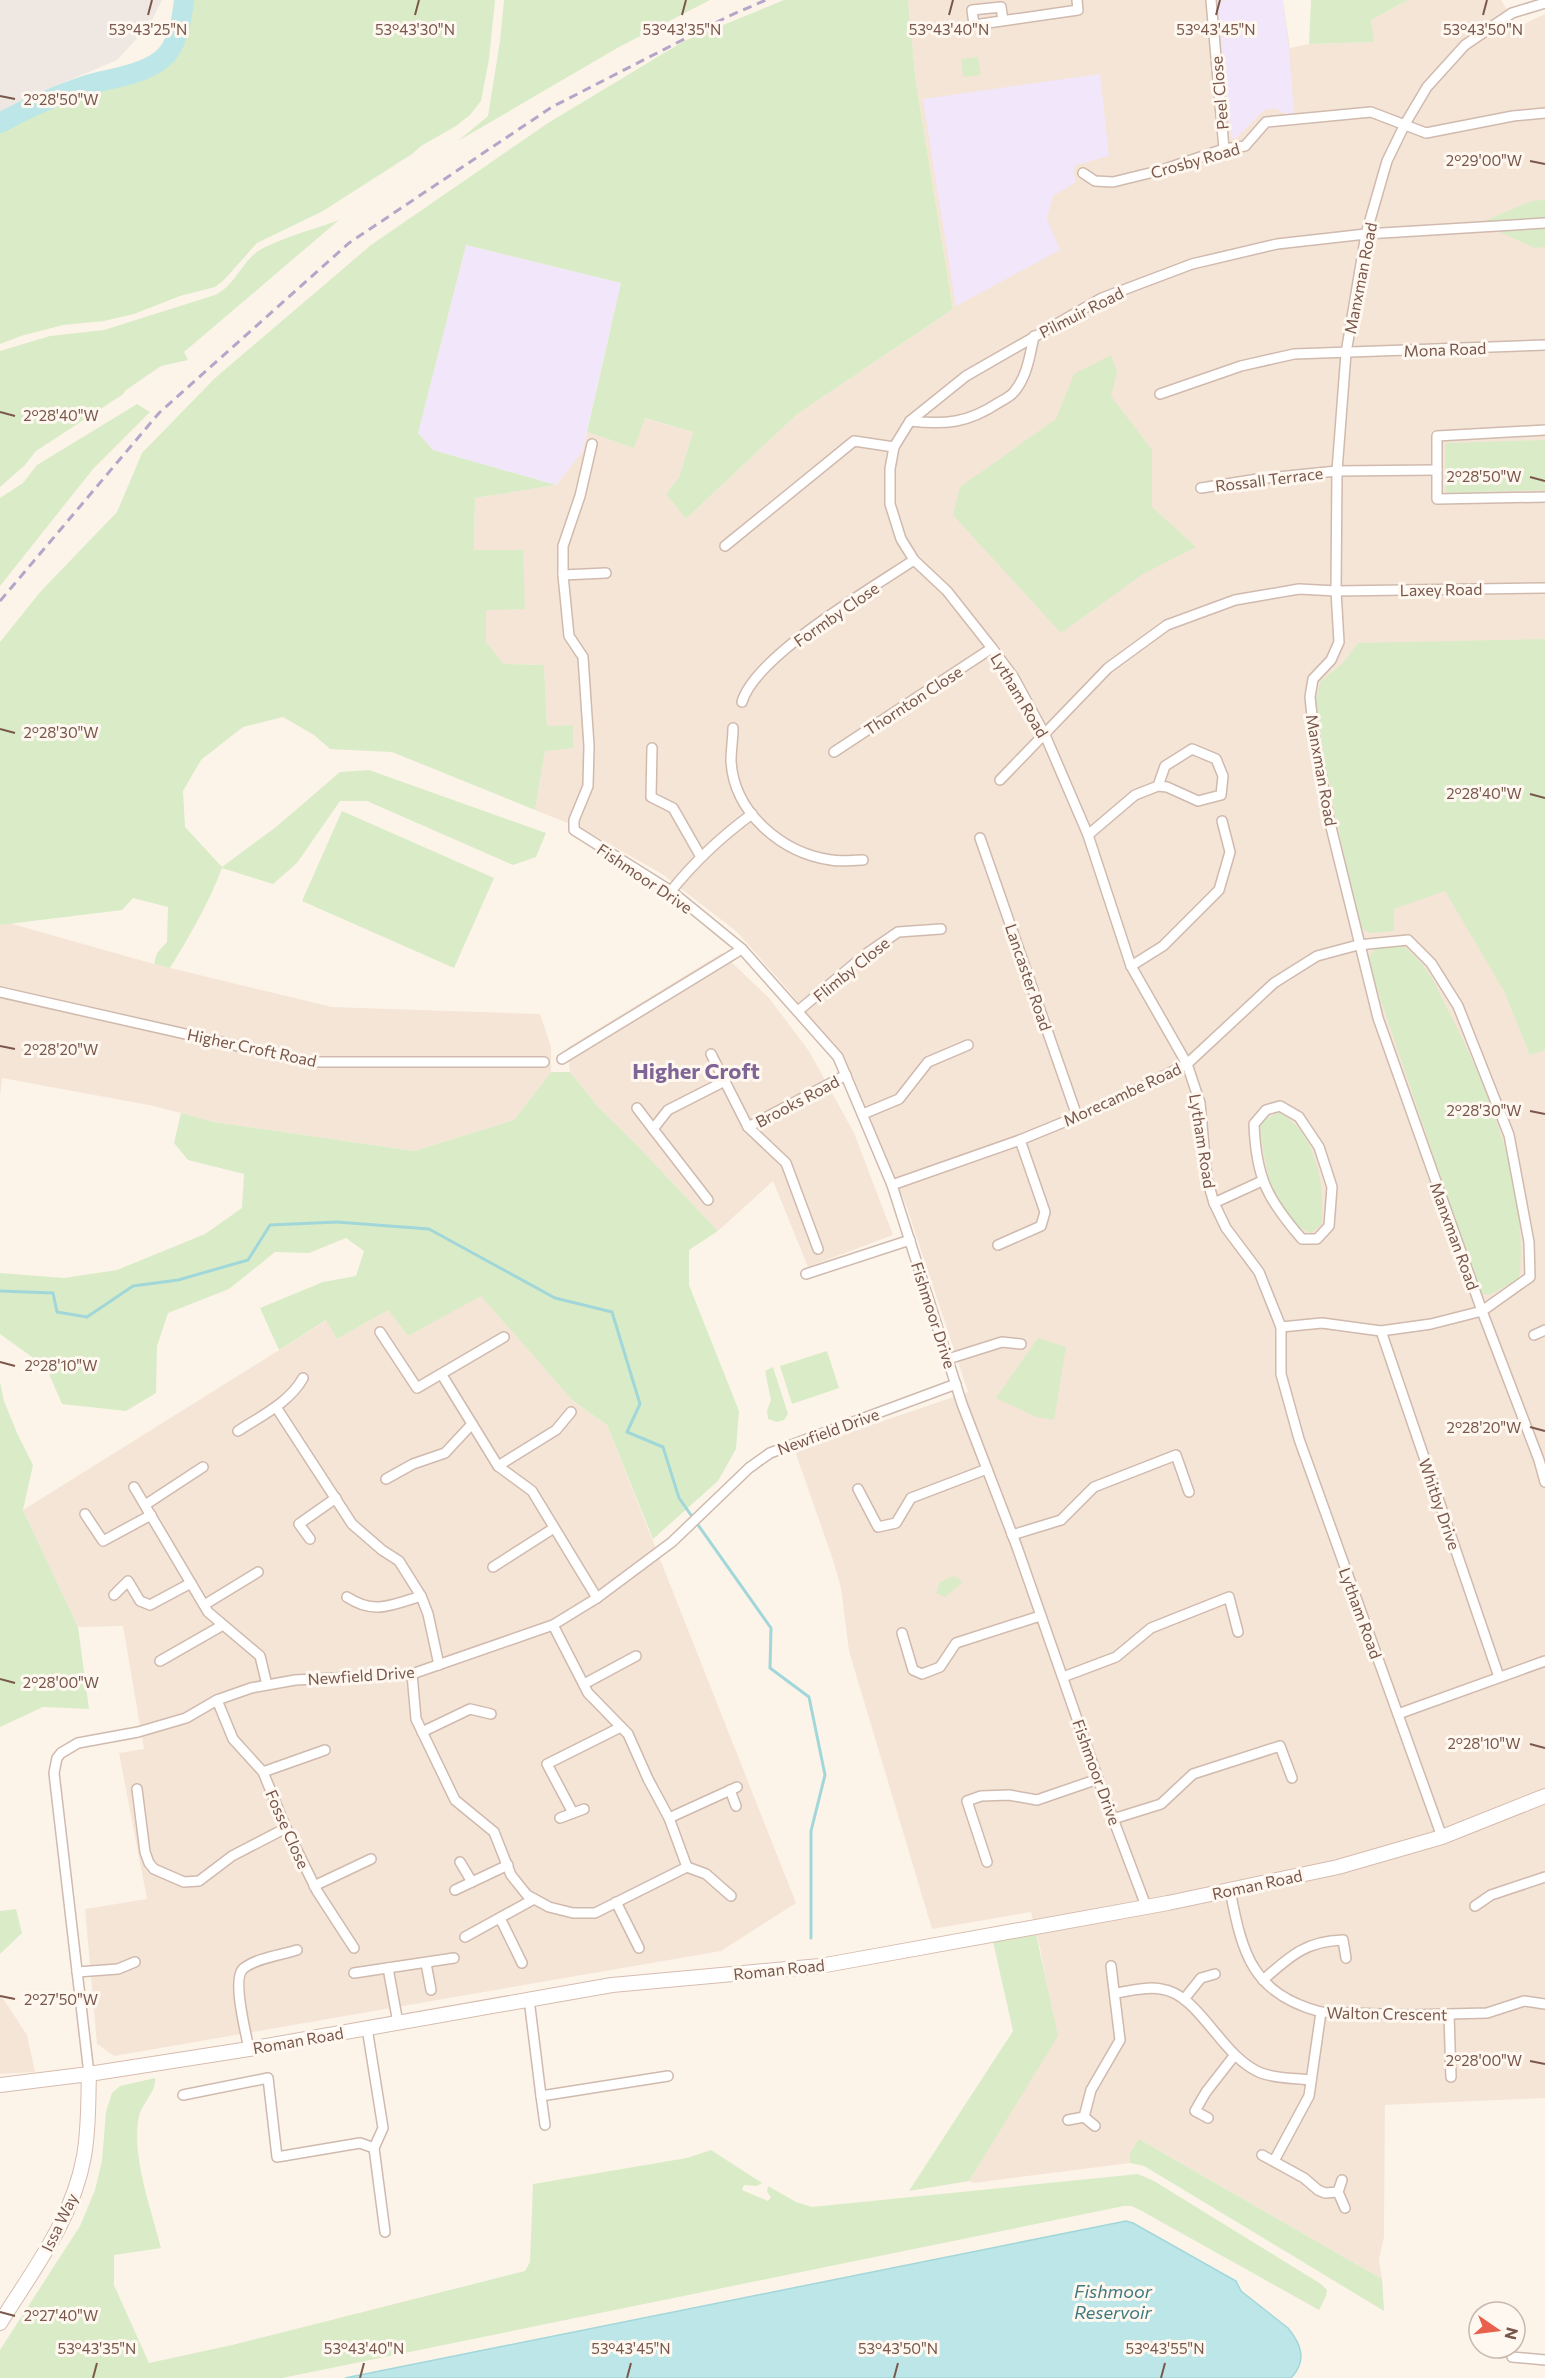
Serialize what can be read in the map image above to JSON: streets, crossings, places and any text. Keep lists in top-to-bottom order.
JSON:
{
  "streets": {
    "street": [
      "Peel Close",
      "Crosby Road",
      "Manxman Road",
      "Pilmuir Road",
      "Mona Road",
      "Rossall Terrace",
      "Laxey Road",
      "Formby Close",
      "Lytham Road",
      "Thornton Close",
      "Fishmoor Drive",
      "Flimby Close",
      "Lancaster Road",
      "Higher Croft Road",
      "Morecambe Road",
      "Brooks Road",
      "Newfield Drive",
      "Whitby Drive",
      "Fosse Close",
      "Roman Road",
      "Walton Crescent",
      "Issa Way"
    ]
  },
  "crossings": [
    ["Peel Close", "Crosby Road"],
    ["Crosby Road", "Manxman Road"],
    ["Manxman Road", "Pilmuir Road"],
    ["Manxman Road", "Mona Road"],
    ["Manxman Road", "Rossall Terrace"],
    ["Manxman Road", "Laxey Road"],
    ["Manxman Road", "Morecambe Road"],
    ["Pilmuir Road", "Lytham Road"],
    ["Laxey Road", "Lytham Road"],
    ["Formby Close", "Lytham Road"],
    ["Lytham Road", "Thornton Close"],
    ["Lytham Road", "Morecambe Road"],
    ["Lytham Road", "Roman Road"],
    ["Fishmoor Drive", "Flimby Close"],
    ["Fishmoor Drive", "Morecambe Road"],
    ["Fishmoor Drive", "Brooks Road"],
    ["Fishmoor Drive", "Newfield Drive"],
    ["Fishmoor Drive", "Roman Road"],
    ["Lancaster Road", "Morecambe Road"],
    ["Newfield Drive", "Fosse Close"],
    ["Newfield Drive", "Roman Road"],
    ["Newfield Drive", "Issa Way"],
    ["Roman Road", "Walton Crescent"],
    ["Roman Road", "Issa Way"]
  ],
  "districts": ["Higher Croft"],
  "water": ["Fishmoor Reservoir"],
  "north": "right",
  "coordinates": [
    "53°43'25\"N",
    "53°43'30\"N",
    "53°43'35\"N",
    "53°43'40\"N",
    "53°43'45\"N",
    "53°43'50\"N",
    "2°28'50\"W",
    "2°29'00\"W",
    "2°28'40\"W",
    "2°28'30\"W",
    "2°28'20\"W",
    "2°28'10\"W",
    "2°28'00\"W",
    "2°27'50\"W",
    "2°27'40\"W",
    "53°43'55\"N"
  ]
}
